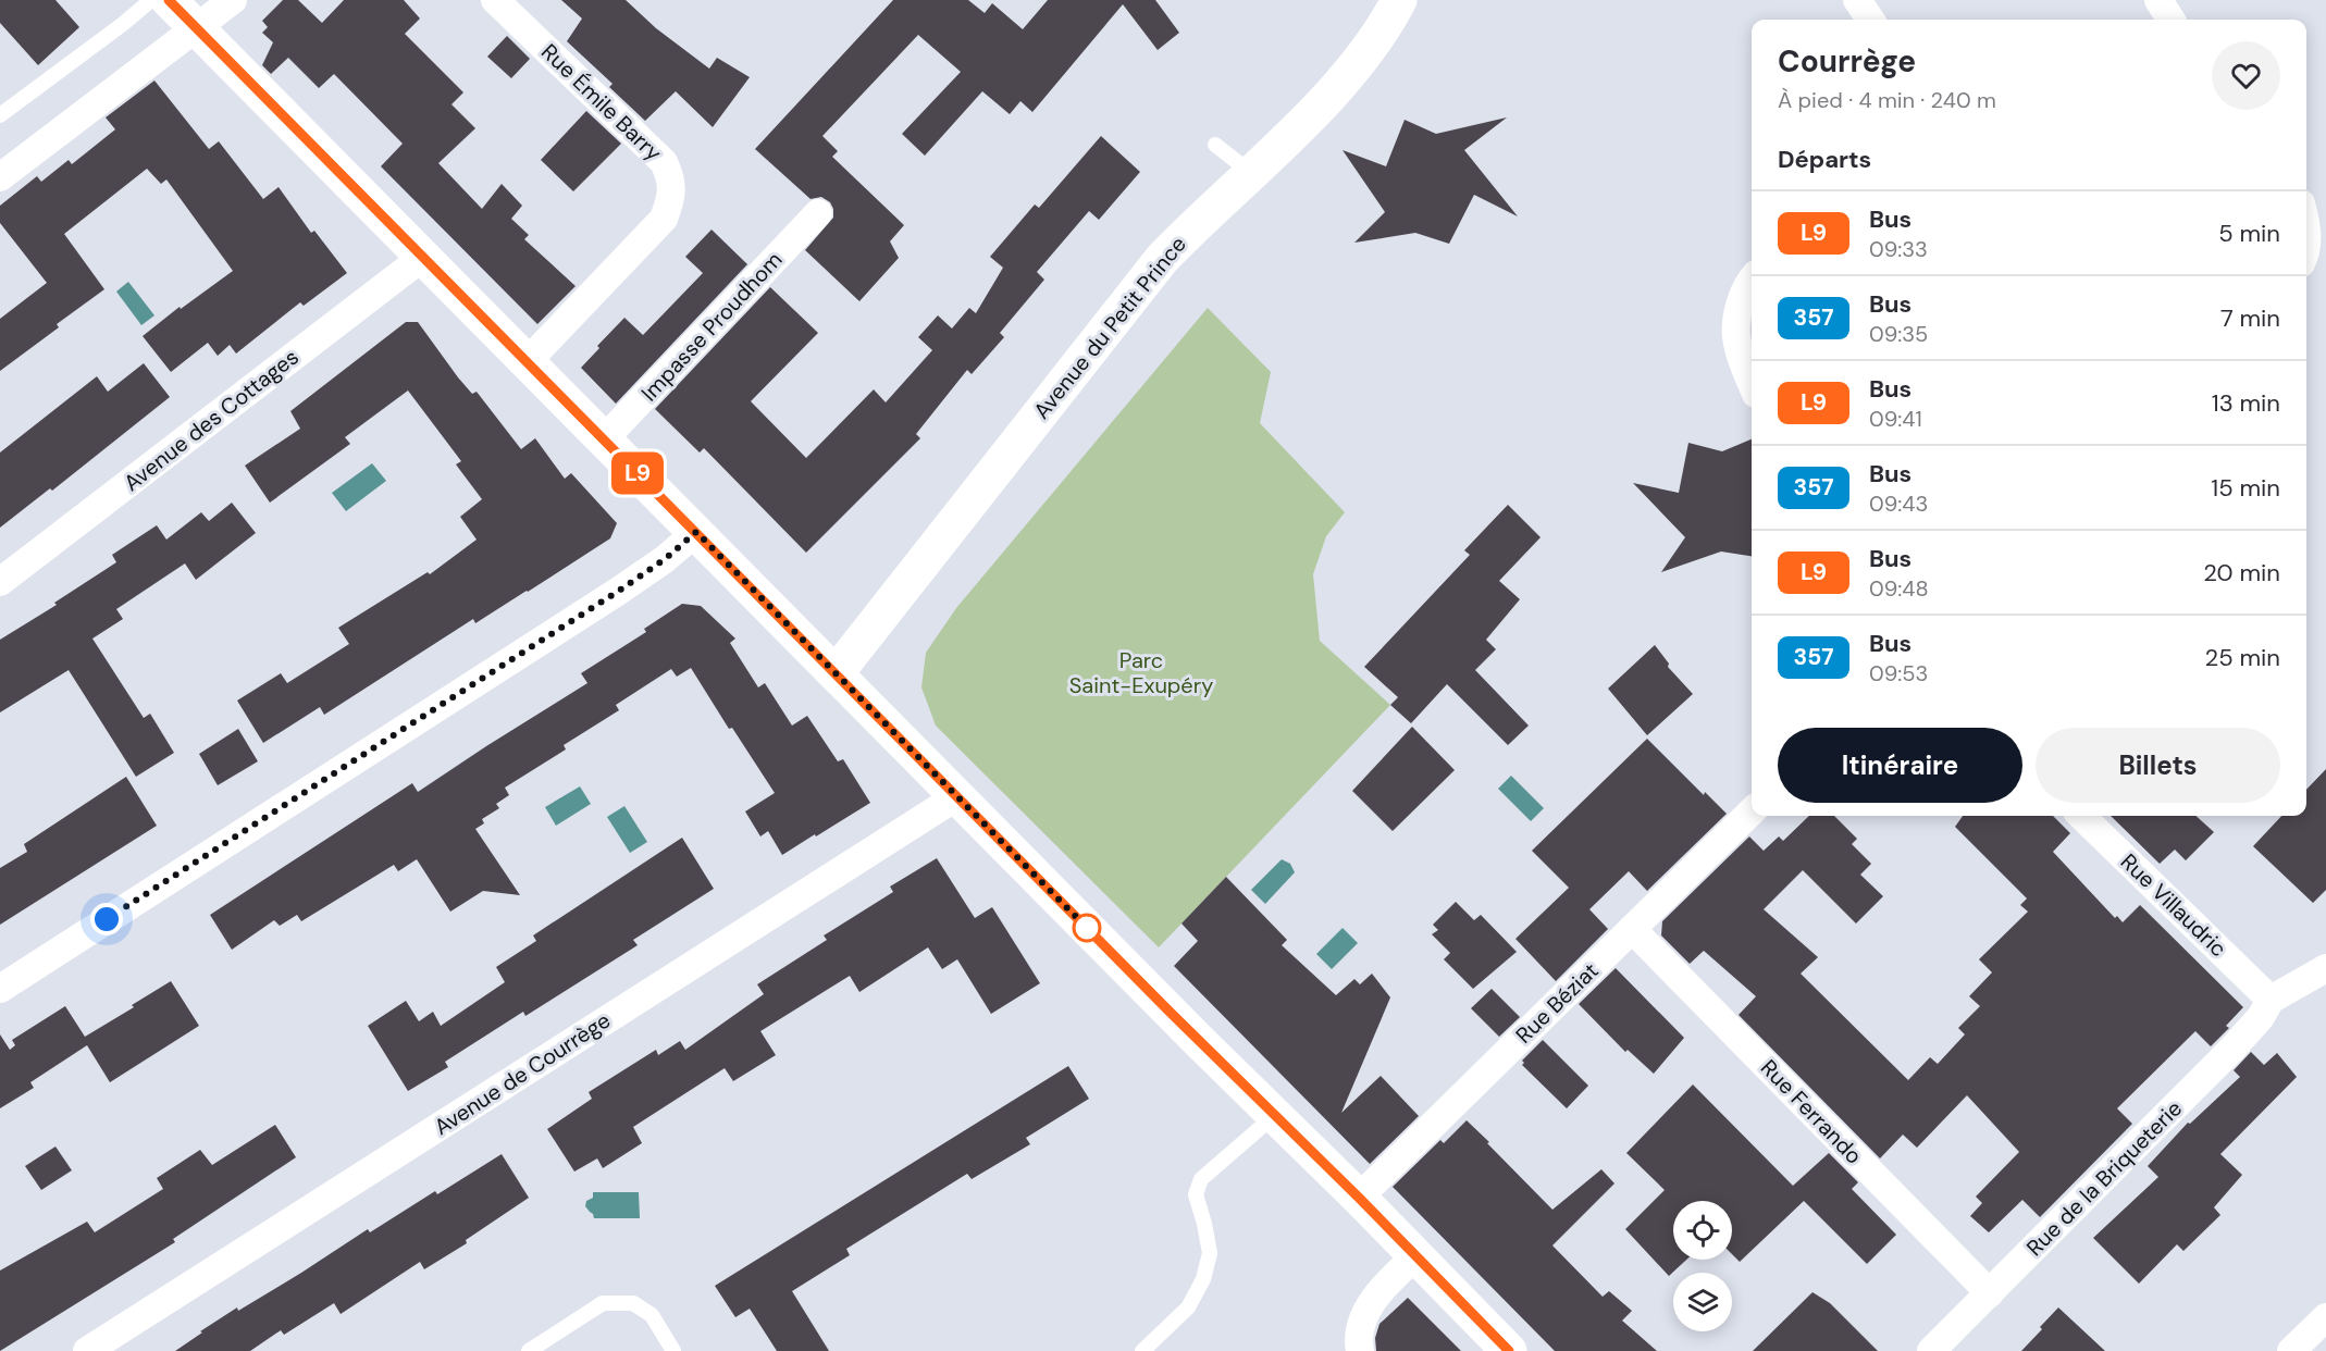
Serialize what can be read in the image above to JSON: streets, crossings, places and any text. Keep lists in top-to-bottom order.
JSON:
{
  "streets": {
    "main road": ["Avenue du Petit Prince"],
    "street": [
      "Rue Émile Barry",
      "Impasse Proudhom",
      "Avenue des Cottages",
      "Rue Villaudric",
      "Rue Béziat",
      "Avenue de Courrège",
      "Rue Ferrando",
      "Rue de la Briqueterie"
    ]
  },
  "crossings": [
    ["Rue Villaudric", "Rue de la Briqueterie"],
    ["Rue Béziat", "Rue Ferrando"],
    ["Rue Ferrando", "Rue de la Briqueterie"]
  ],
  "parks": ["Parc Saint-Exupéry"],
  "lines": ["bus line L9"],
  "page": {
    "on_map": "L9",
    "heading": [
      ["Courrège", "À pied · 4 min · 240 m"],
      "Départs"
    ],
    "list": [
      {
        "mark": "L9",
        "name": "Bus",
        "note": "09:33",
        "value": "5 min"
      },
      {
        "mark": "357",
        "name": "Bus",
        "note": "09:35",
        "value": "7 min"
      },
      {
        "mark": "L9",
        "name": "Bus",
        "note": "09:41",
        "value": "13 min"
      },
      {
        "mark": "357",
        "name": "Bus",
        "note": "09:43",
        "value": "15 min"
      },
      {
        "mark": "L9",
        "name": "Bus",
        "note": "09:48",
        "value": "20 min"
      },
      {
        "mark": "357",
        "name": "Bus",
        "note": "09:53",
        "value": "25 min"
      }
    ],
    "buttons": ["Itinéraire", "Billets"]
  }
}
